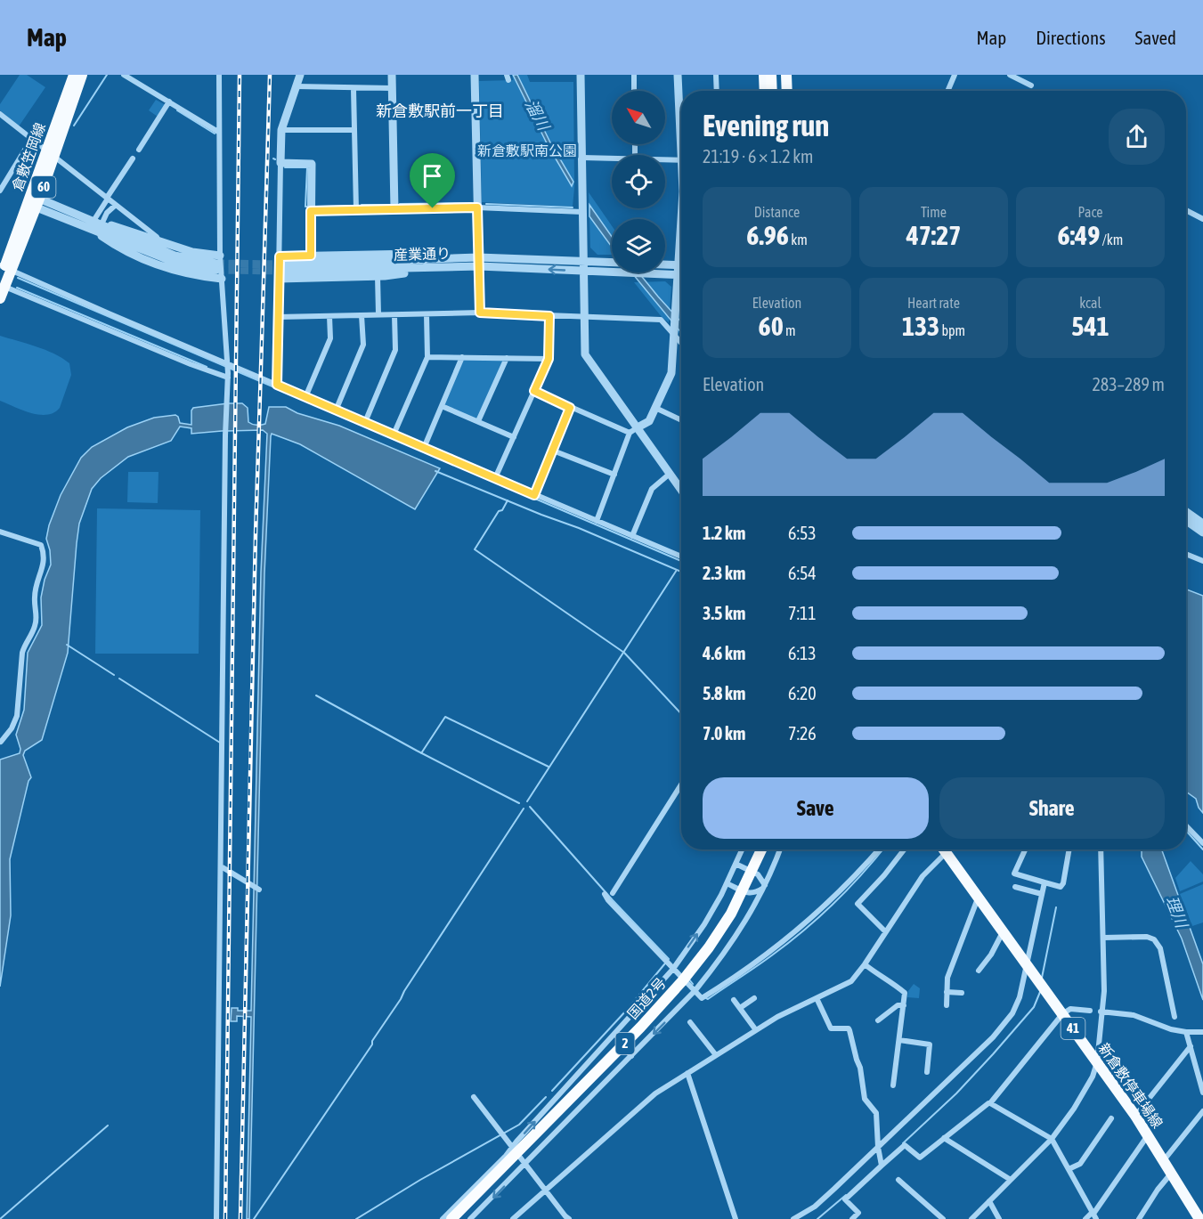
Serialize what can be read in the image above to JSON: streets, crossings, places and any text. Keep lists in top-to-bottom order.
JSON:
{
  "streets": {
    "highway": ["国道2号", "2"],
    "main road": [
      "倉敷笠岡線",
      "60",
      "41",
      "新倉敷停車場線"
    ],
    "street": ["産業通り"]
  },
  "districts": ["新倉敷駅前一丁目"],
  "water": ["溜川", "理川"],
  "parks": ["新倉敷駅南公園"],
  "north": "top left",
  "page": {
    "header": "Map",
    "nav": ["Map", "Directions", "Saved"],
    "heading": ["Evening run", "21:19 · 6 × 1.2 km"],
    "stats": [
      ["Distance", "6.96 km"],
      ["Time", "47:27"],
      ["Pace", "6:49 /km"],
      ["Elevation", "60 m"],
      ["Heart rate", "133 bpm"],
      ["kcal", "541"]
    ],
    "chart": ["Elevation", "283–289 m"],
    "list": [
      {
        "name": "1.2 km",
        "note": "6:53"
      },
      {
        "name": "2.3 km",
        "note": "6:54"
      },
      {
        "name": "3.5 km",
        "note": "7:11"
      },
      {
        "name": "4.6 km",
        "note": "6:13"
      },
      {
        "name": "5.8 km",
        "note": "6:20"
      },
      {
        "name": "7.0 km",
        "note": "7:26"
      }
    ],
    "buttons": ["Save", "Share"]
  }
}
